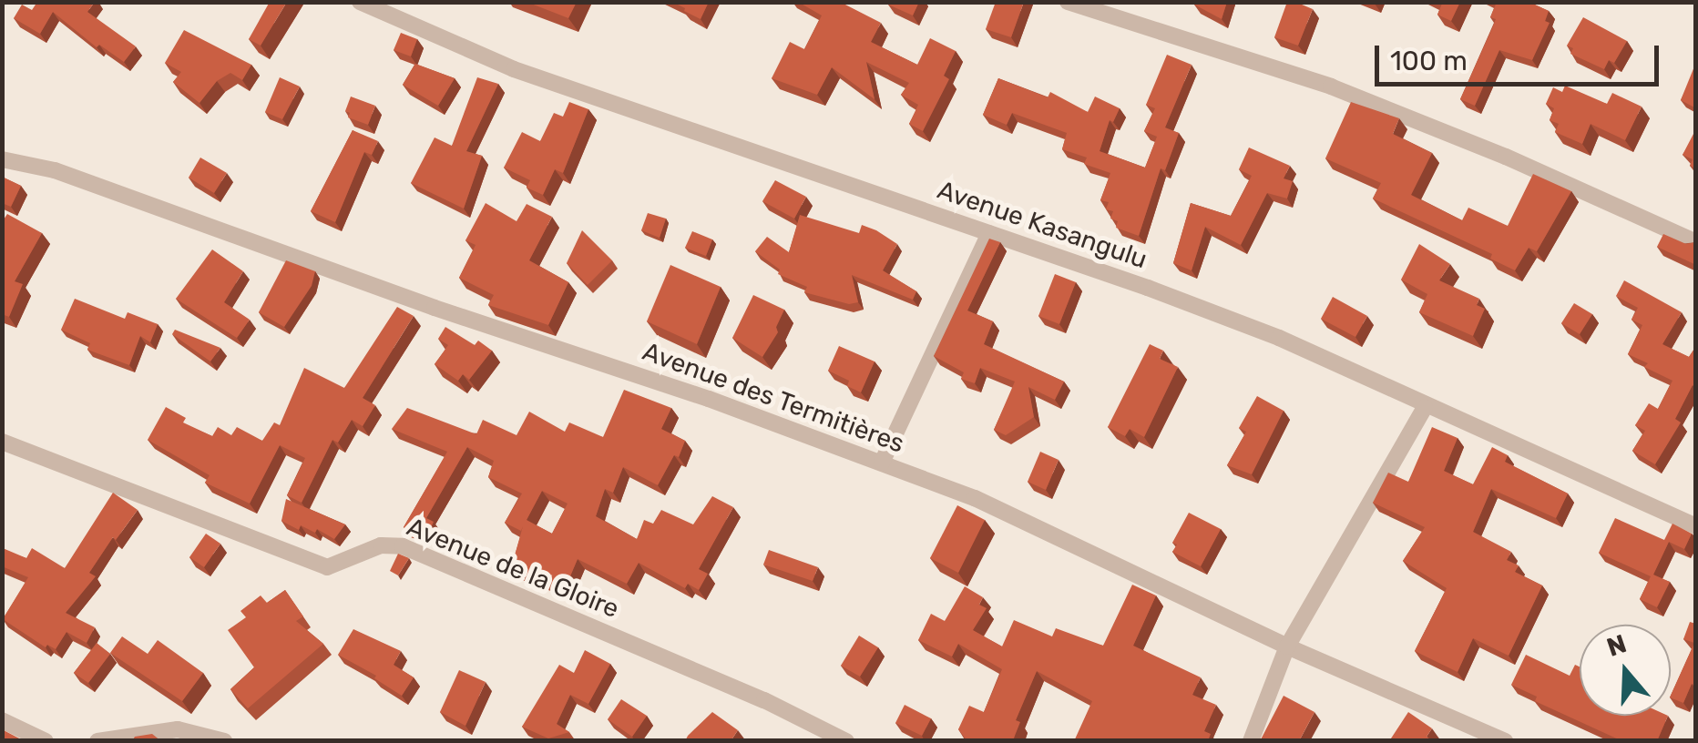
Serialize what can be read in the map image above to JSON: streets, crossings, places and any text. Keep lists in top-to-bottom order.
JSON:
{
  "streets": {
    "street": ["Avenue Kasangulu", "Avenue des Termitières", "Avenue de la Gloire"]
  },
  "scale_bar": "100 m",
  "north": "top"
}
